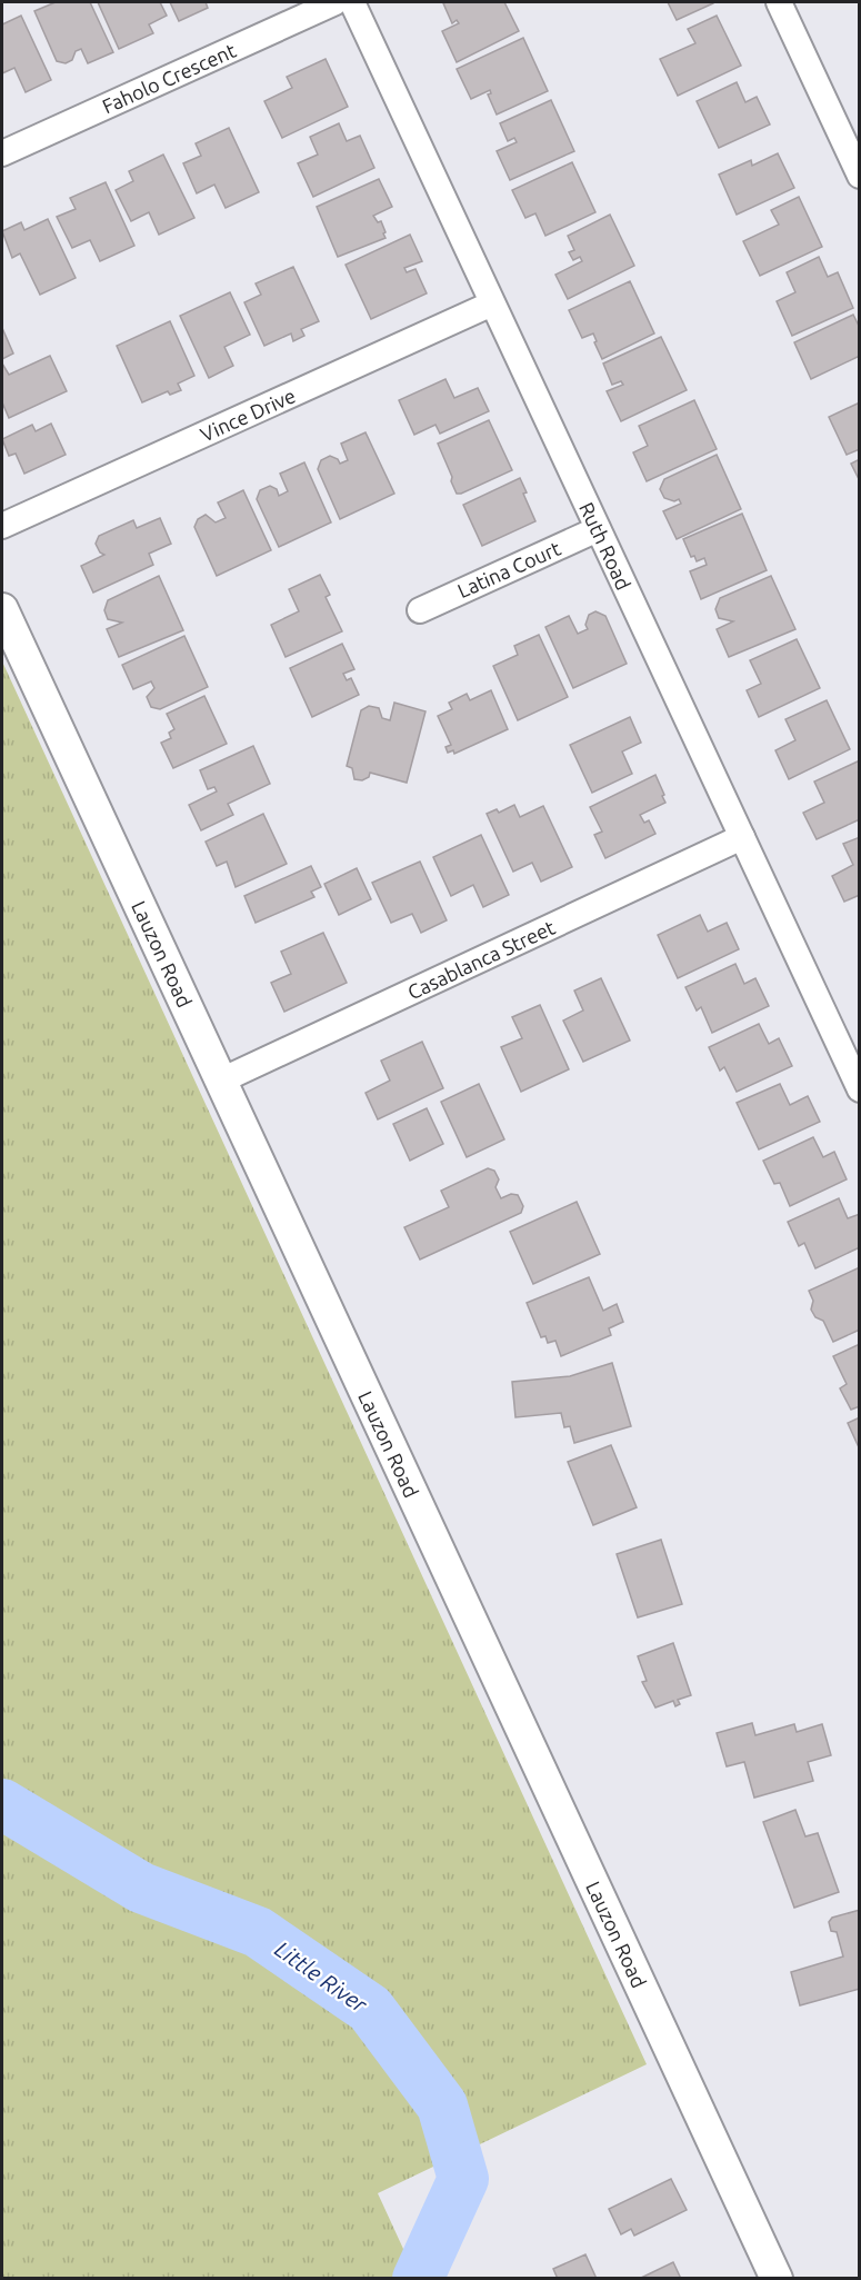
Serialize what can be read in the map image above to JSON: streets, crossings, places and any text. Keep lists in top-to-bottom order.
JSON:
{
  "streets": {
    "street": [
      "Faholo Crescent",
      "Vince Drive",
      "Ruth Road",
      "Latina Court",
      "Lauzon Road",
      "Casablanca Street"
    ]
  },
  "crossings": [
    ["Vince Drive", "Ruth Road"],
    ["Ruth Road", "Latina Court"],
    ["Ruth Road", "Casablanca Street"],
    ["Lauzon Road", "Casablanca Street"]
  ],
  "water": ["Little River"]
}
